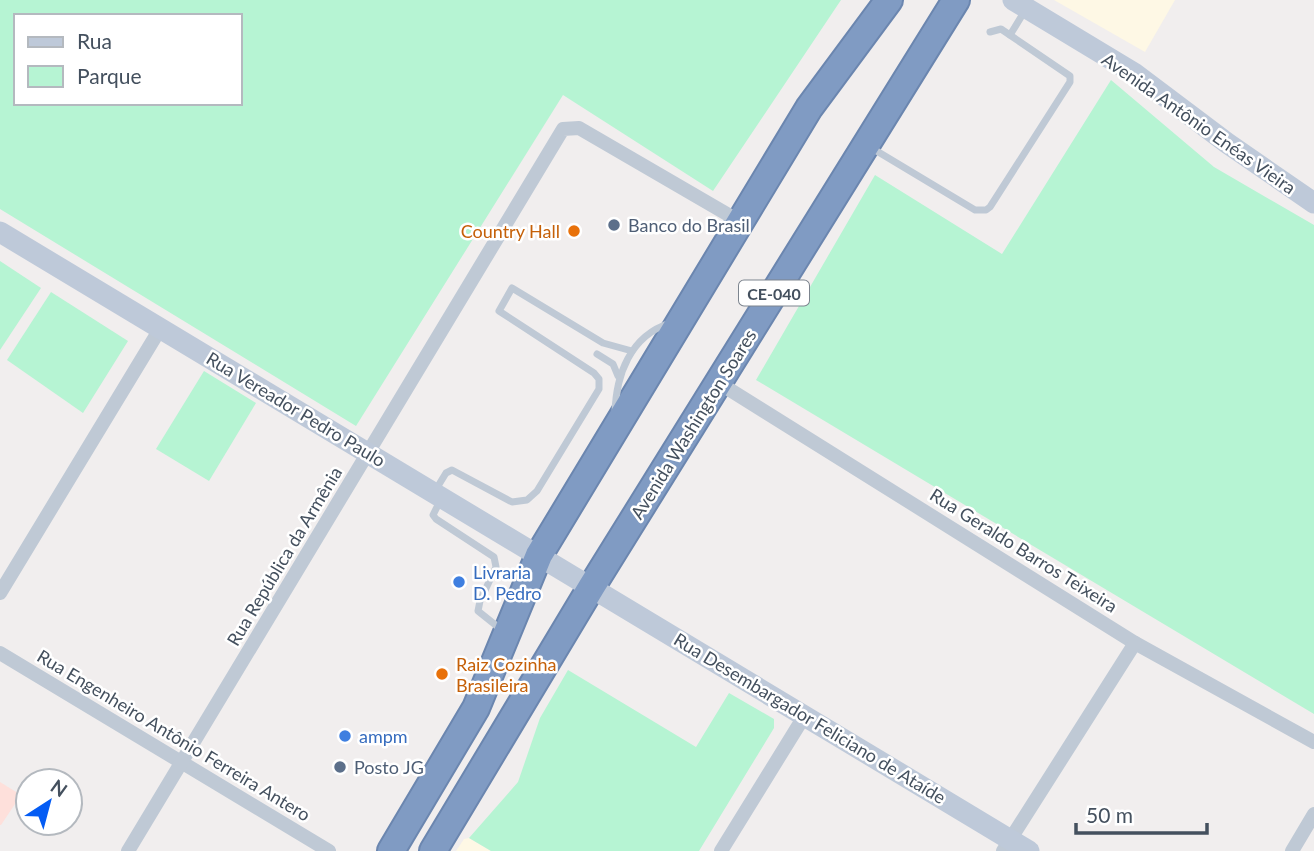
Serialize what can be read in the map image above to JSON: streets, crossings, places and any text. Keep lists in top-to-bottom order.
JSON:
{
  "streets": {
    "highway": ["CE-040", "Avenida Washington Soares"],
    "street": [
      "Avenida Antônio Enéas Vieira",
      "Rua Vereador Pedro Paulo",
      "Rua Geraldo Barros Teixeira",
      "Rua República da Armênia",
      "Rua Desembargador Feliciano de Ataíde",
      "Rua Engenheiro Antônio Ferreira Antero"
    ]
  },
  "crossings": [
    ["Rua Vereador Pedro Paulo", "Avenida Washington Soares"],
    ["Rua Vereador Pedro Paulo", "Rua República da Armênia"],
    ["Rua Vereador Pedro Paulo", "Rua Desembargador Feliciano de Ataíde"],
    ["Avenida Washington Soares", "Rua Geraldo Barros Teixeira"],
    ["Avenida Washington Soares", "Rua Desembargador Feliciano de Ataíde"],
    ["Rua República da Armênia", "Rua Engenheiro Antônio Ferreira Antero"]
  ],
  "places": [
    "Banco do Brasil",
    "Country Hall",
    "Livraria D. Pedro",
    "Raiz Cozinha Brasileira",
    "ampm",
    "Posto JG"
  ],
  "legend": ["Rua", "Parque"],
  "scale_bar": "50 m",
  "north": "top right"
}
